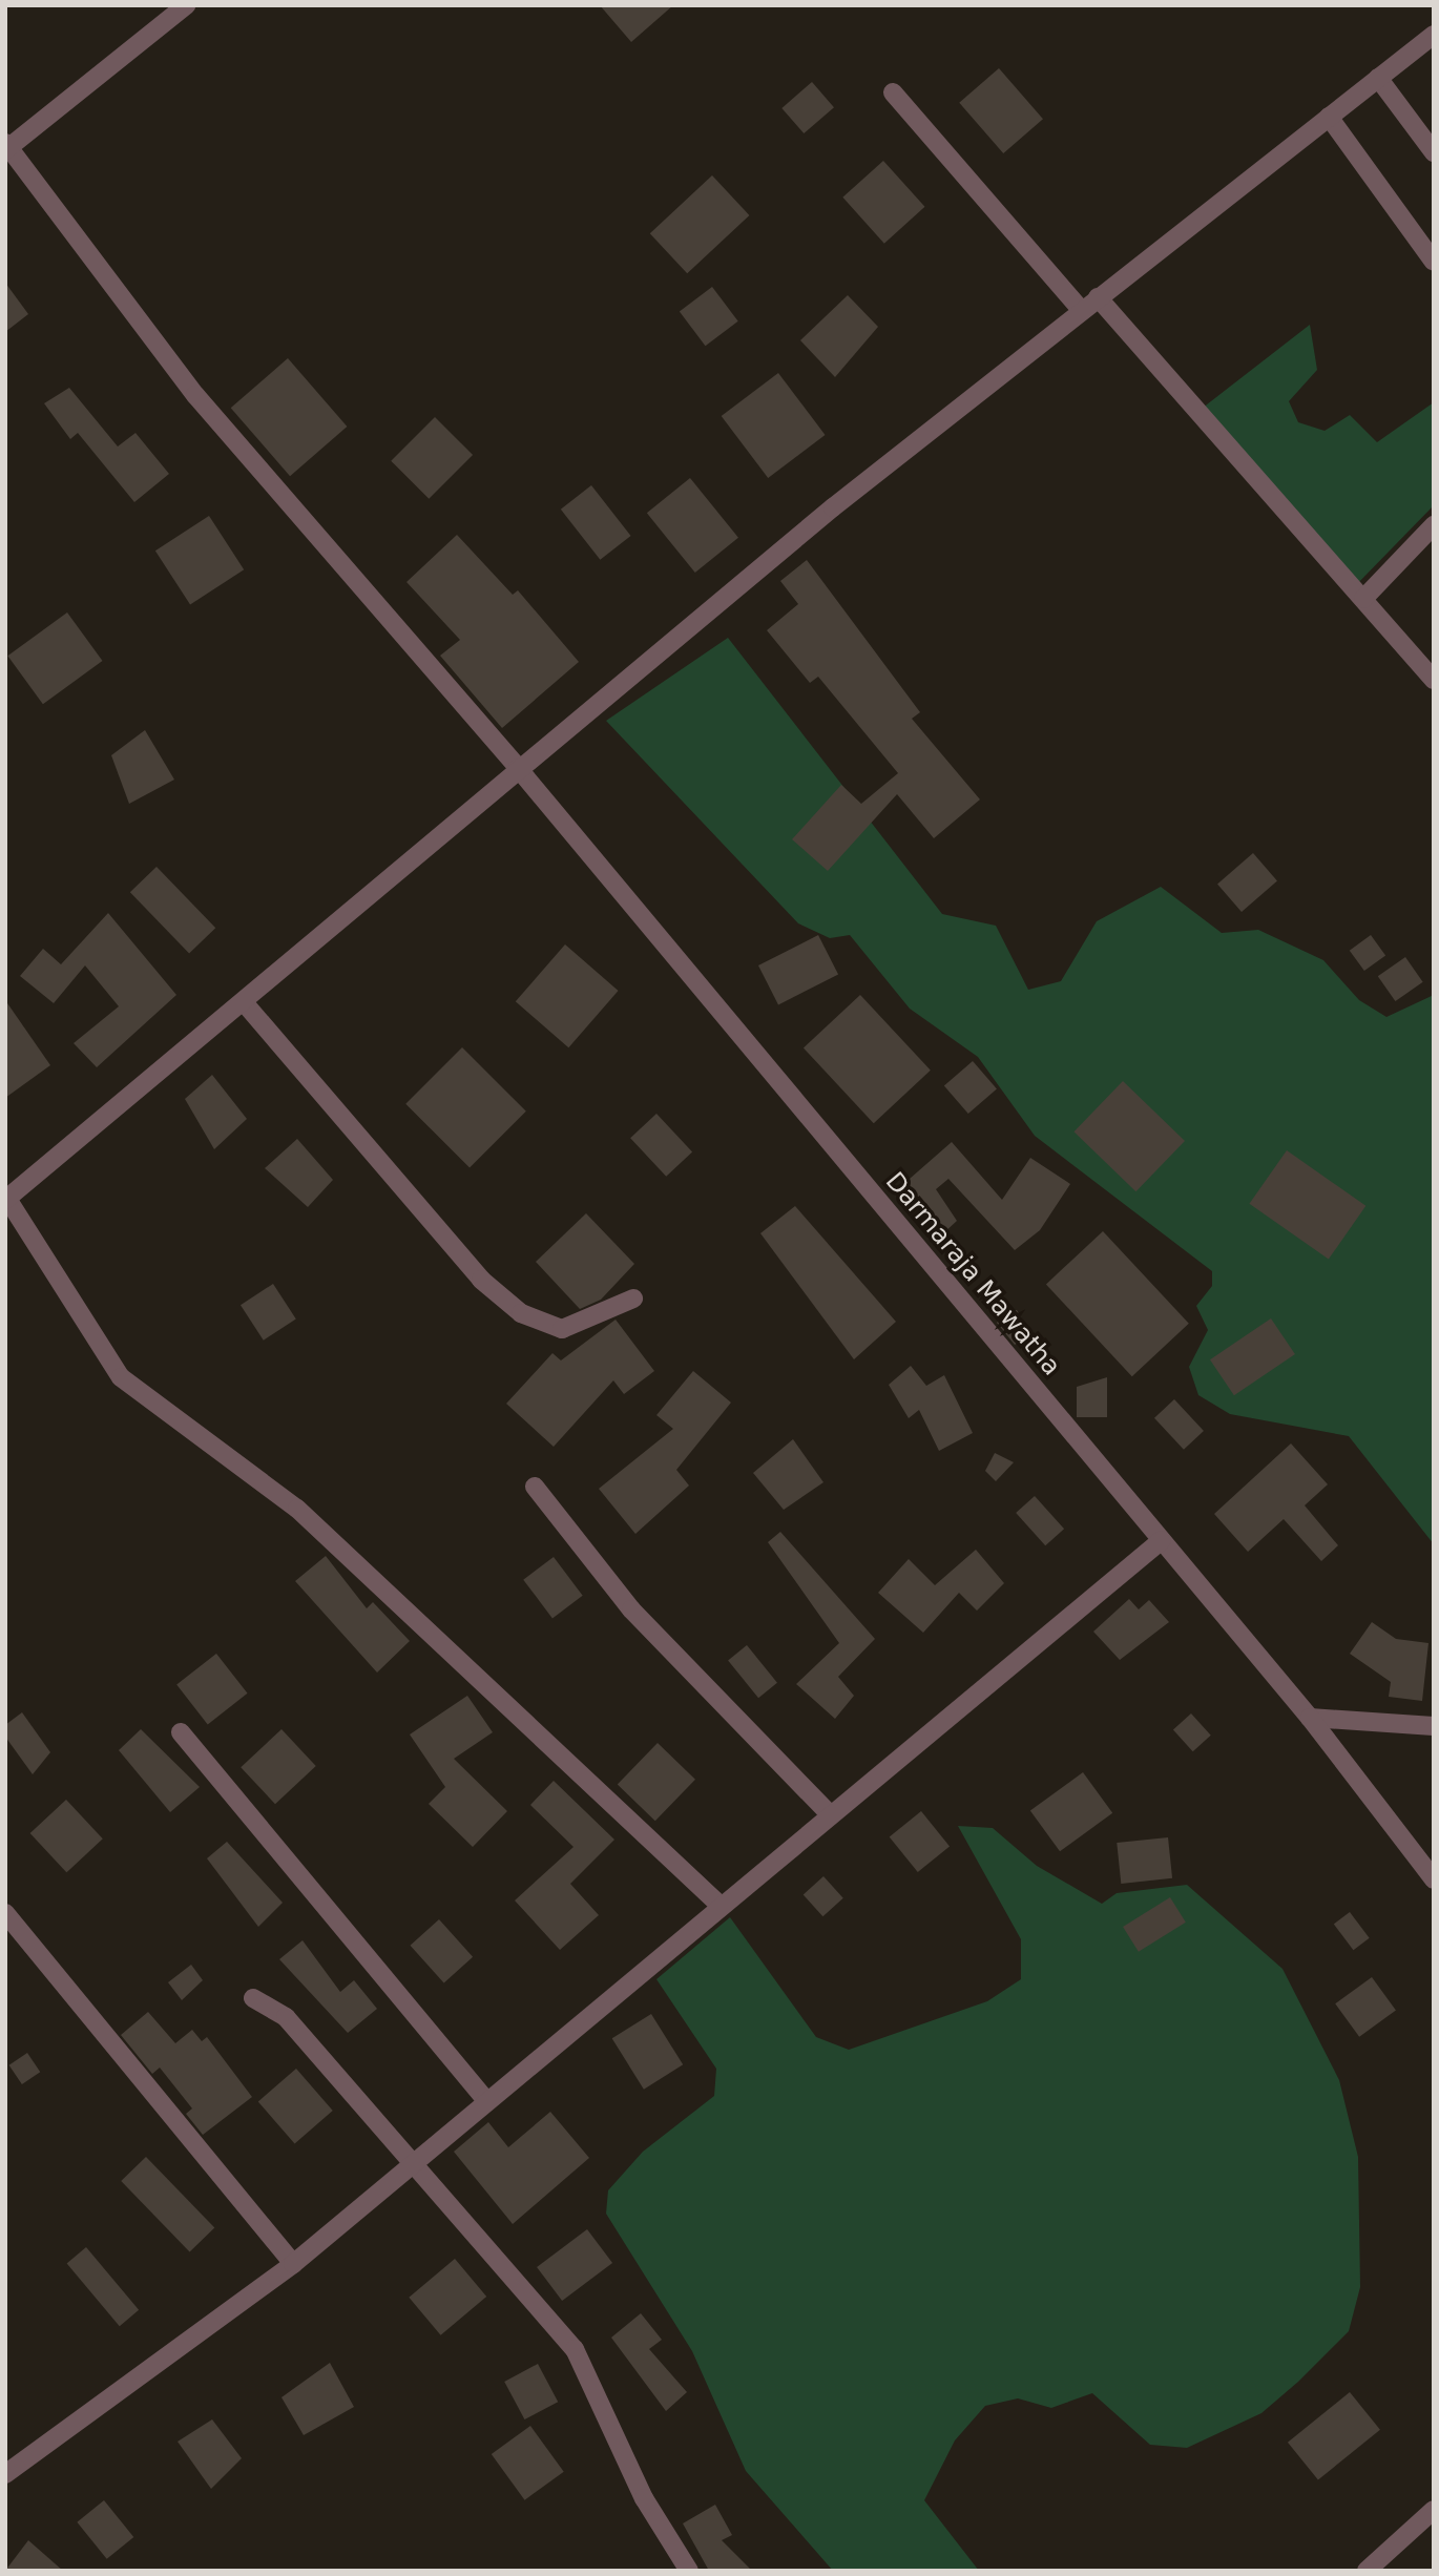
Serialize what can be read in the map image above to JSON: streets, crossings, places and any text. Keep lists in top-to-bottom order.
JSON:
{
  "streets": {
    "street": ["Darmaraja Mawatha"]
  }
}
